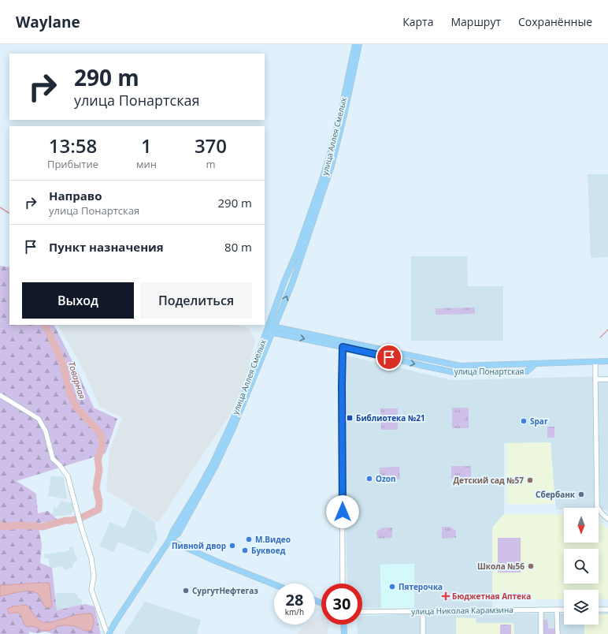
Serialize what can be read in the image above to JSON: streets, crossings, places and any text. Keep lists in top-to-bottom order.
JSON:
{
  "streets": {
    "main road": ["улица Аллея Смелых", "улица Понартская"],
    "street": ["улица Николая Карамзина"]
  },
  "crossings": [
    ["улица Аллея Смелых", "улица Понартская"]
  ],
  "water": ["Товарная"],
  "places": {
    "transit": ["Библиотека №21"],
    "other": [
      "Spar",
      "Ozon",
      "Детский сад №57",
      "Сбербанк",
      "M.Видео",
      "Пивной двор",
      "Буквоед",
      "Школа №56",
      "Пятерочка",
      "СургутНефтегаз"
    ],
    "health": ["Бюджетная Аптека"]
  },
  "north": "bottom",
  "page": {
    "header": "Waylane",
    "nav": ["Карта", "Маршрут", "Сохранённые"],
    "turn": ["290 m", "улица Понартская"],
    "eta": [
      "13:58",
      "Прибытие",
      "1",
      "мин",
      "370",
      "m"
    ],
    "list": [
      {
        "name": "Направо",
        "note": "улица Понартская",
        "value": "290 m"
      },
      {
        "name": "Пункт назначения",
        "value": "80 m"
      }
    ],
    "buttons": ["Выход", "Поделиться"],
    "speed": "28 km/h",
    "limit": "30"
  }
}
